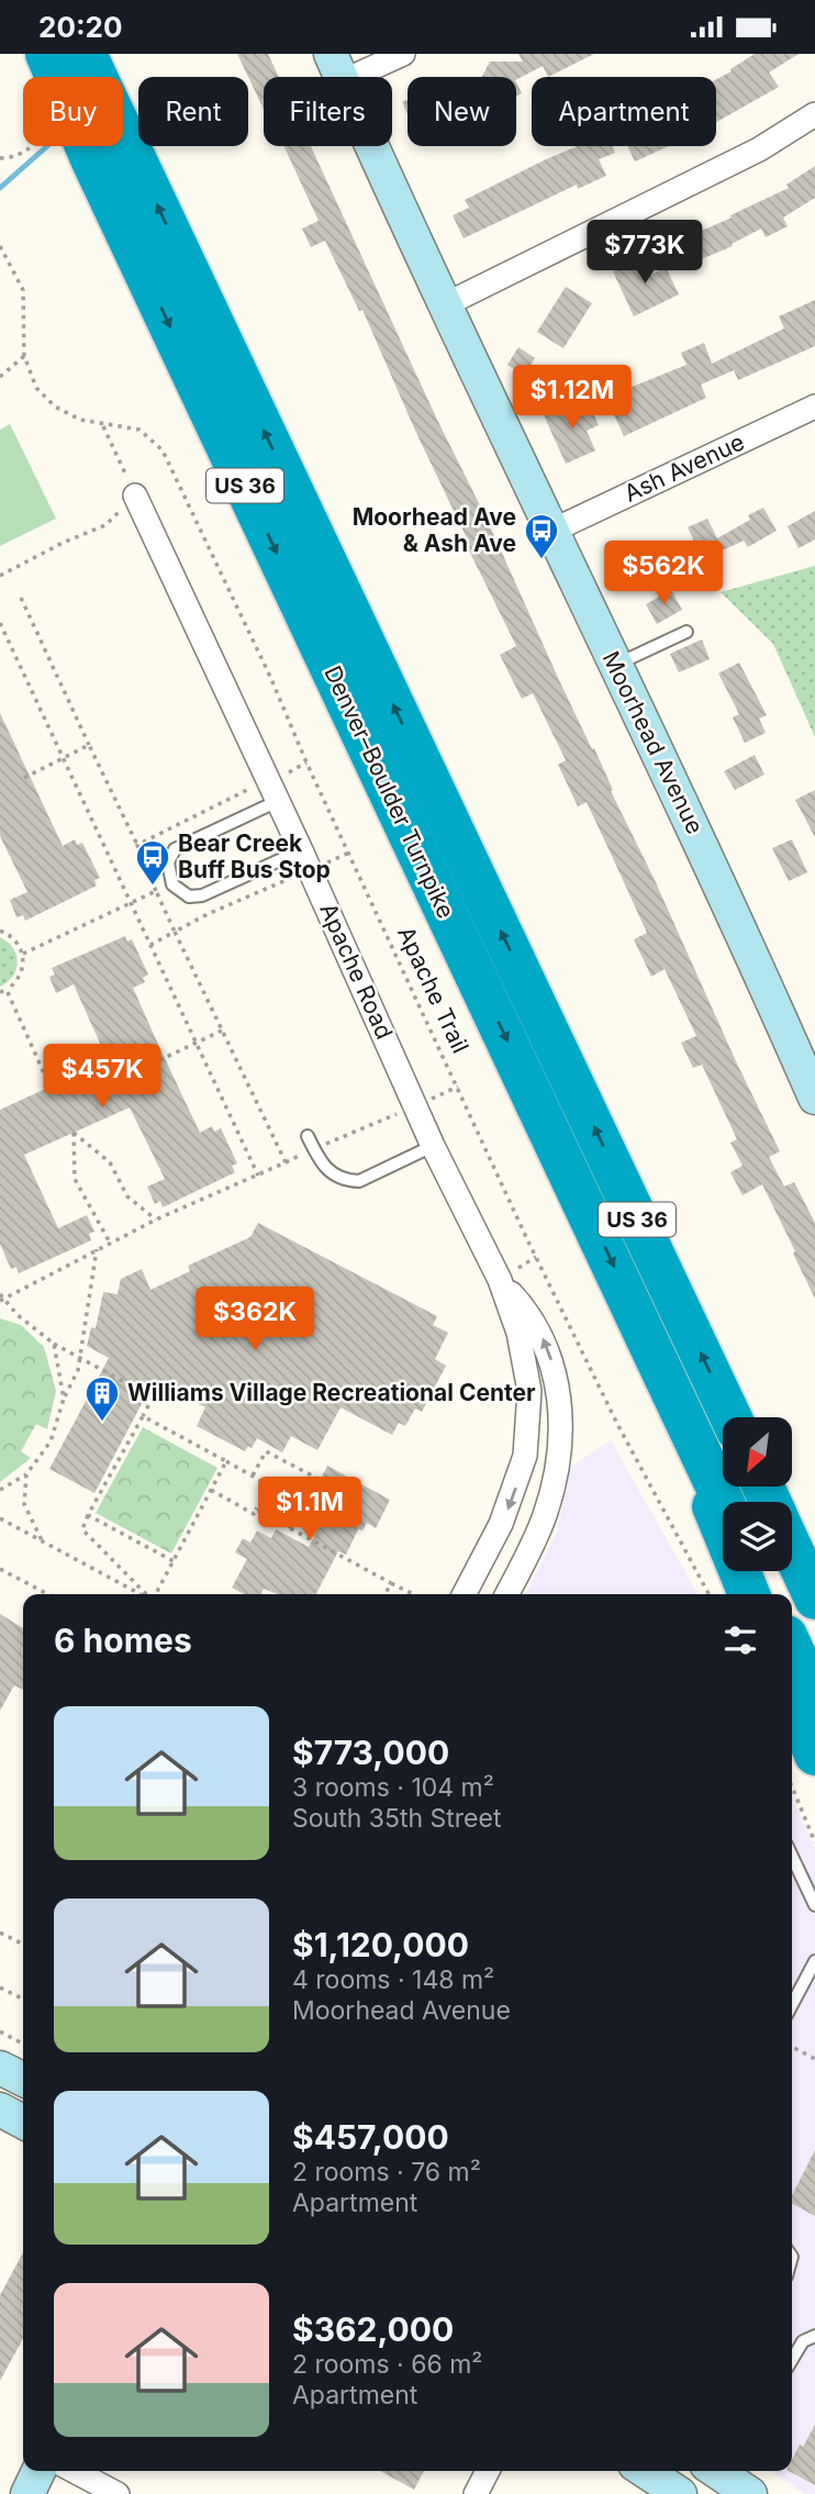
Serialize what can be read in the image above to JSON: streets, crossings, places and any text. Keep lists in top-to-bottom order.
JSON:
{
  "streets": {
    "highway": ["US 36", "Denver–Boulder Turnpike"],
    "street": ["Ash Avenue", "Moorhead Avenue", "Apache Road"],
    "path": ["Apache Trail"]
  },
  "crossings": [
    ["Ash Avenue", "Moorhead Avenue"]
  ],
  "places": {
    "bus stop": ["Moorhead Ave & Ash Ave", "Bear Creek Buff Bus Stop"],
    "building": ["Williams Village Recreational Center"]
  },
  "north": "bottom left",
  "page": {
    "status": "20:20",
    "chip": [
      "Buy",
      "Rent",
      "Filters",
      "New",
      "Apartment"
    ],
    "price": [
      "$773K",
      "$1.12M",
      "$562K",
      "$457K",
      "$362K",
      "$1.1M"
    ],
    "heading": "6 homes",
    "list": [
      {
        "name": "$773,000",
        "note": "3 rooms · 104 m² · South 35th Street"
      },
      {
        "name": "$1,120,000",
        "note": "4 rooms · 148 m² · Moorhead Avenue"
      },
      {
        "name": "$457,000",
        "note": "2 rooms · 76 m² · Apartment"
      },
      {
        "name": "$362,000",
        "note": "2 rooms · 66 m² · Apartment"
      }
    ]
  }
}
